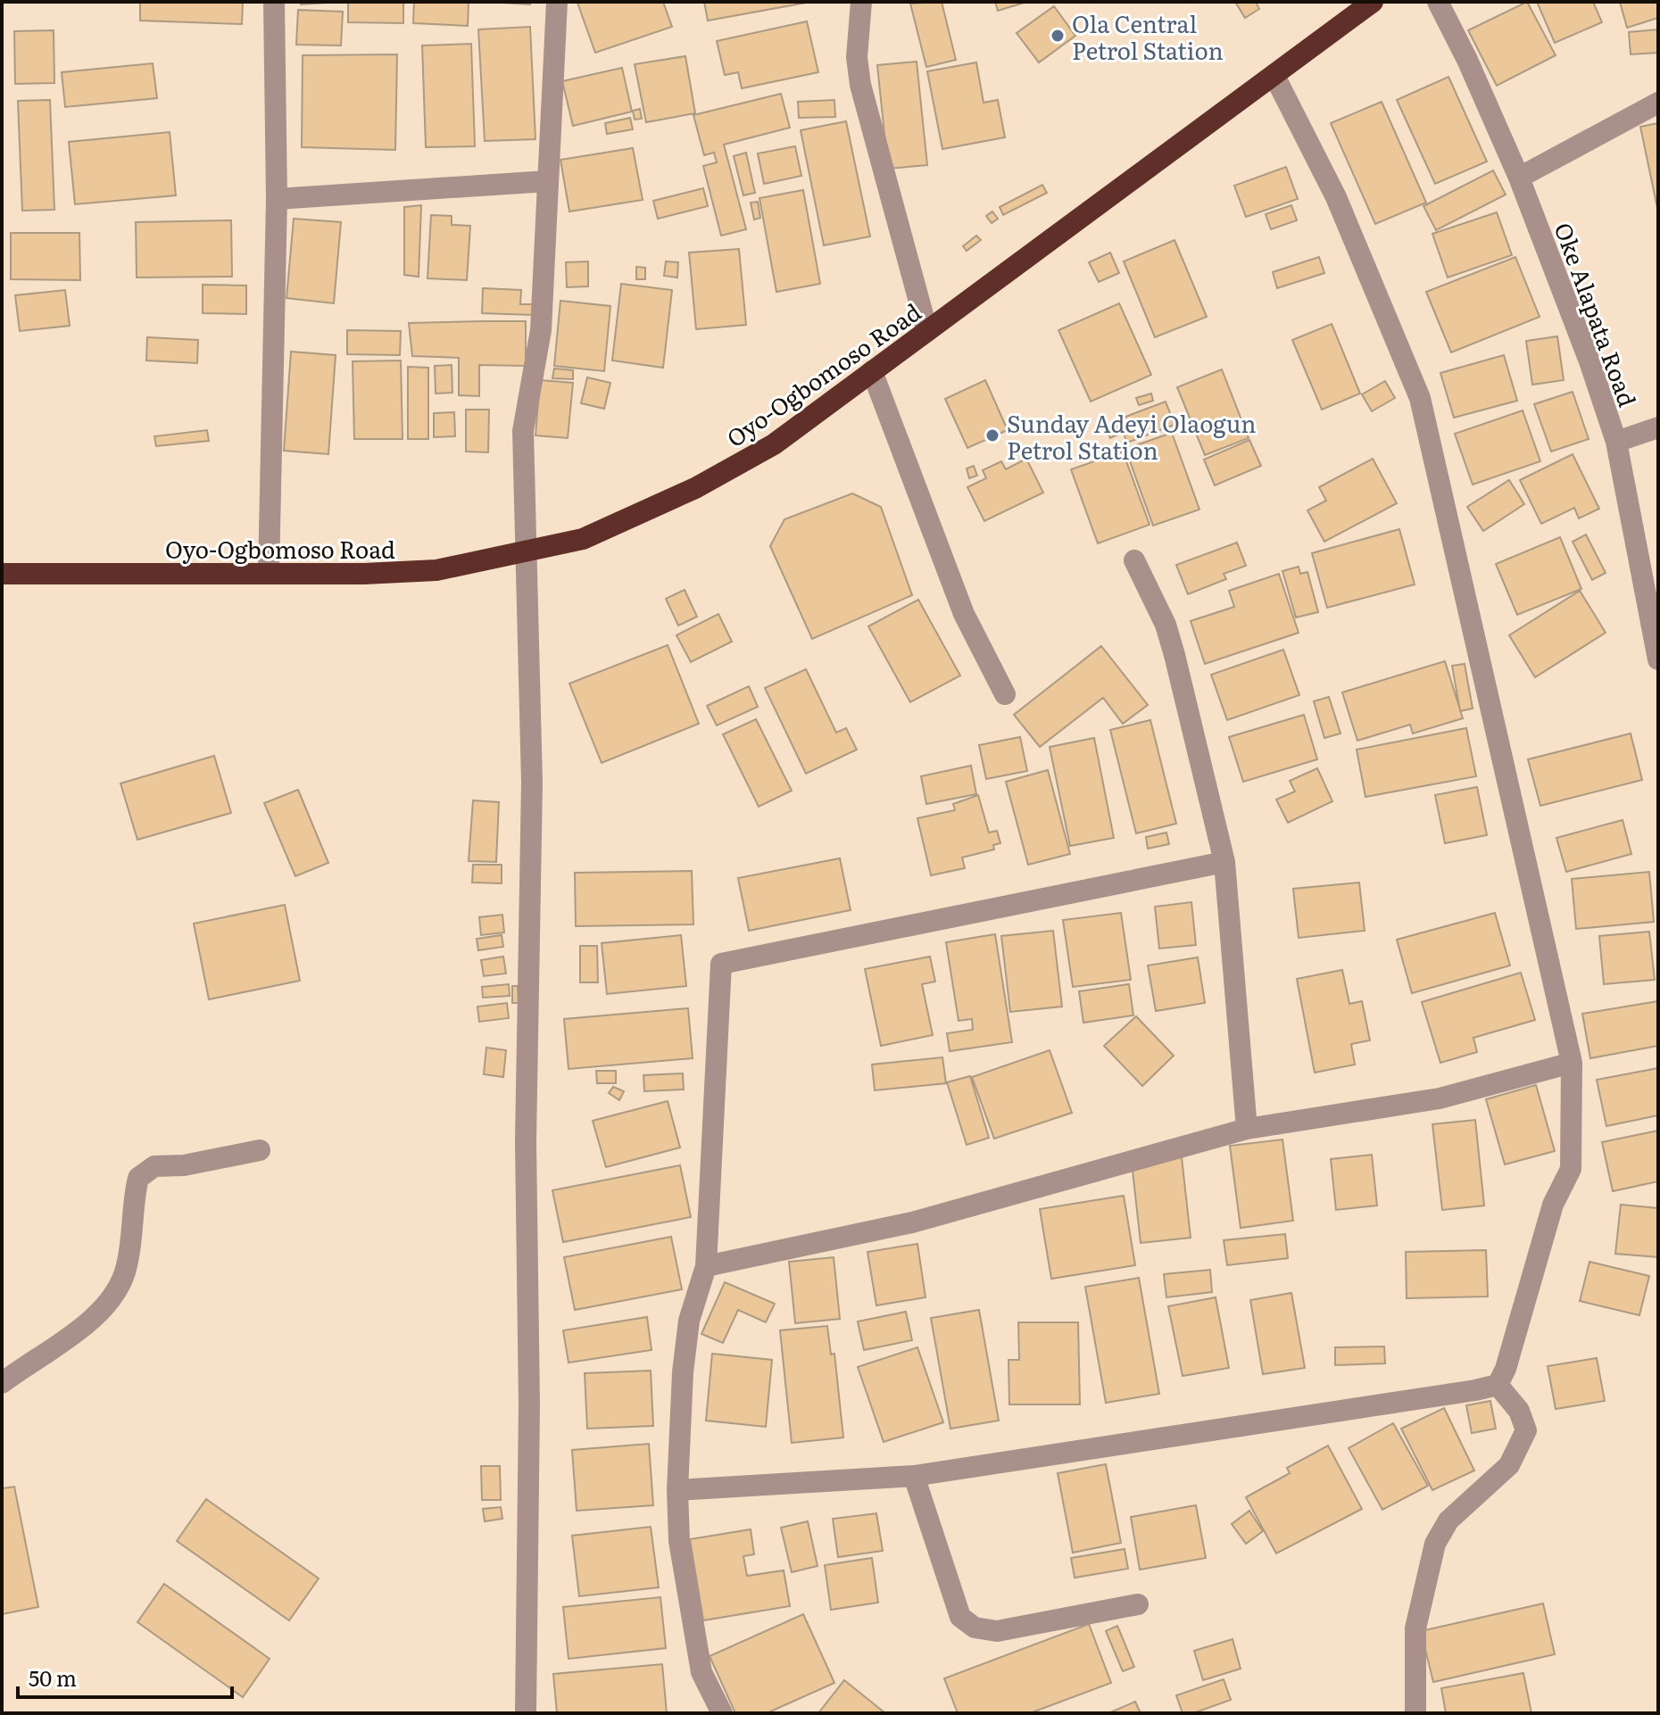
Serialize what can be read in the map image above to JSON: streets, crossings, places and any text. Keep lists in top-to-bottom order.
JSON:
{
  "streets": {
    "highway": ["Oyo-Ogbomoso Road"],
    "street": ["Oke Alapata Road"]
  },
  "places": ["Ola Central Petrol Station", "Sunday Adeyi Olaogun Petrol Station"],
  "scale_bar": "50 m"
}
